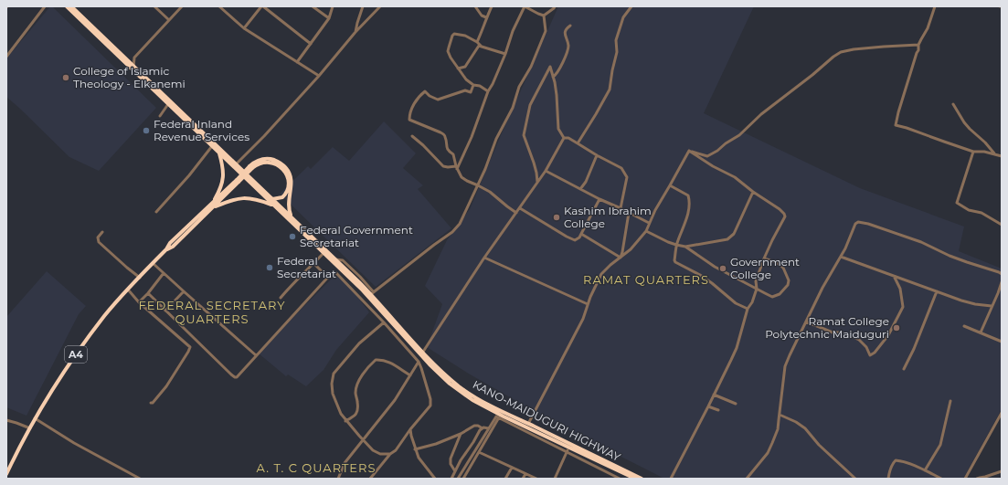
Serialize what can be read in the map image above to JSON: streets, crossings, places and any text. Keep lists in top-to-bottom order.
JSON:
{
  "streets": {
    "highway": ["A4", "KANO-MAIDUGURI HIGHWAY"]
  },
  "crossings": [
    ["A4", "KANO-MAIDUGURI HIGHWAY"]
  ],
  "districts": ["RAMAT QUARTERS", "FEDERAL SECRETARY QUARTERS", "A. T. C QUARTERS"],
  "places": [
    "College of Islamic Theology - Elkanemi",
    "Federal Inland Revenue Services",
    "Kashim Ibrahim College",
    "Federal Government Secretariat",
    "Federal Secretariat",
    "Government College",
    "Ramat College Polytechnic Maiduguri"
  ]
}
